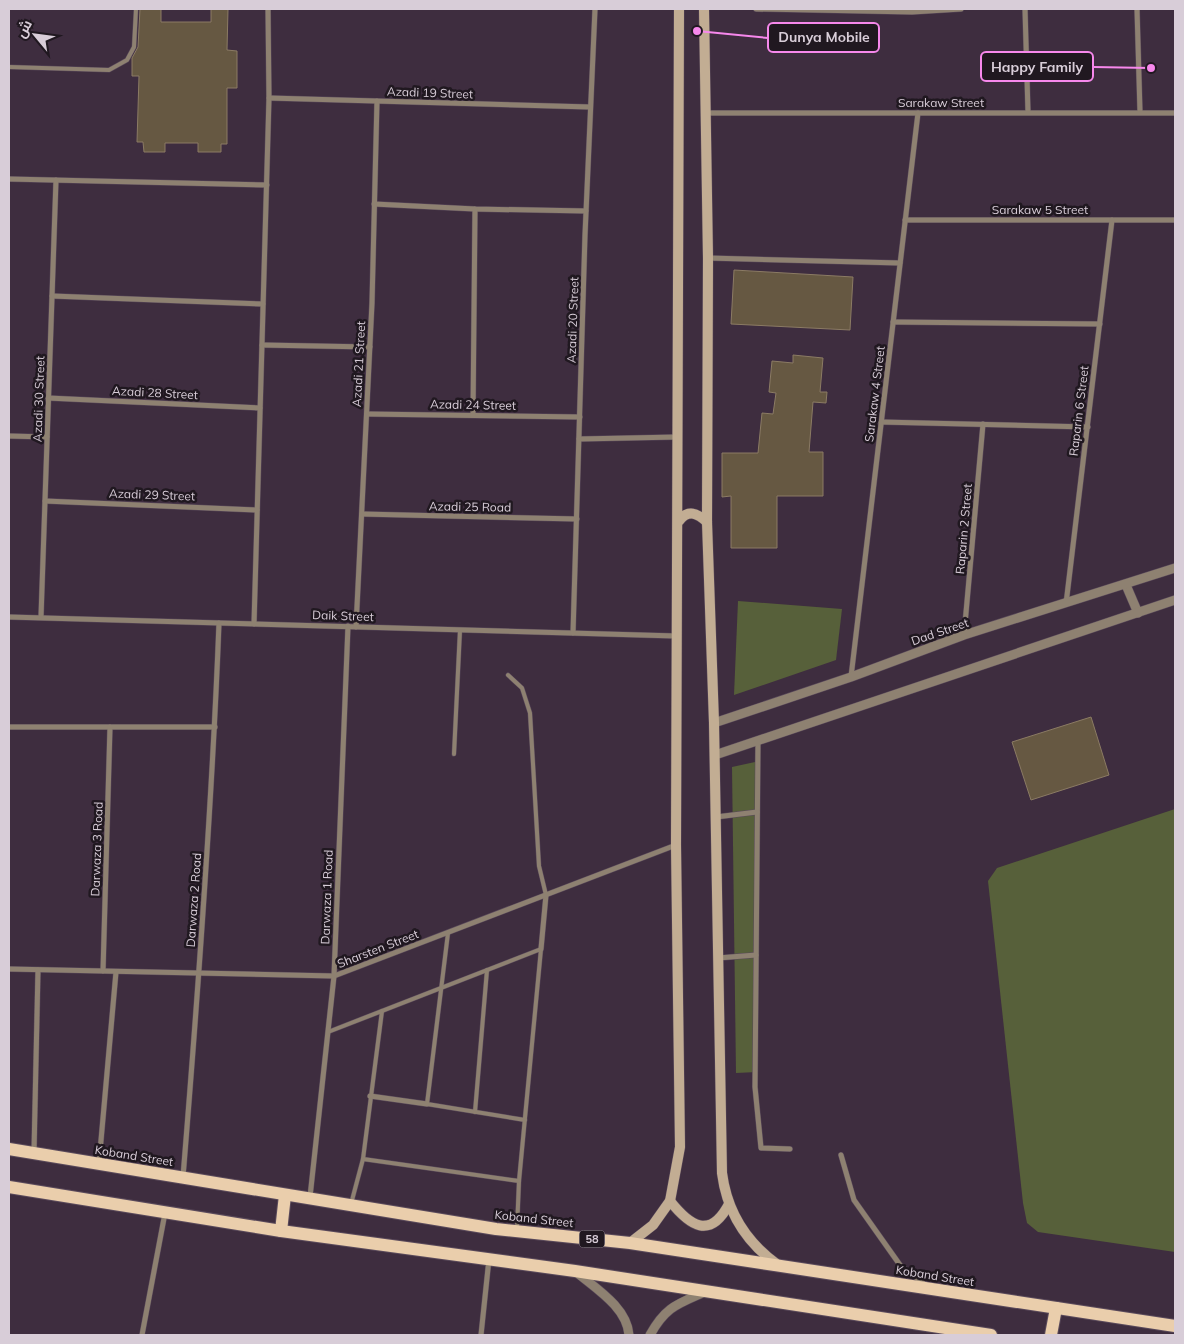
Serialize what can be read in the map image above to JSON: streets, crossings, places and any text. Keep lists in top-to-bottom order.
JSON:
{
  "streets": {
    "main road": ["Koband Street", "58"],
    "street": [
      "Azadi 19 Street",
      "Sarakaw Street",
      "Sarakaw 5 Street",
      "Azadi 20 Street",
      "Azadi 21 Street",
      "Azadi 28 Street",
      "Sarakaw 4 Street",
      "Azadi 30 Street",
      "Azadi 24 Street",
      "Raparin 6 Street",
      "Azadi 29 Street",
      "Azadi 25 Road",
      "Raparin 2 Street",
      "Daik Street",
      "Dad Street",
      "Darwaza 3 Road",
      "Darwaza 1 Road",
      "Darwaza 2 Road",
      "Sharsten Street"
    ]
  },
  "crossings": [
    ["Azadi 19 Street", "Azadi 20 Street"],
    ["Azadi 19 Street", "Azadi 21 Street"],
    ["Sarakaw Street", "Sarakaw 4 Street"],
    ["Sarakaw 5 Street", "Sarakaw 4 Street"],
    ["Sarakaw 5 Street", "Raparin 6 Street"],
    ["Azadi 20 Street", "Azadi 24 Street"],
    ["Azadi 20 Street", "Azadi 25 Road"],
    ["Azadi 20 Street", "Daik Street"],
    ["Azadi 21 Street", "Azadi 24 Street"],
    ["Azadi 21 Street", "Azadi 25 Road"],
    ["Azadi 21 Street", "Daik Street"],
    ["Azadi 28 Street", "Azadi 30 Street"],
    ["Sarakaw 4 Street", "Dad Street"],
    ["Azadi 30 Street", "Azadi 29 Street"],
    ["Azadi 30 Street", "Daik Street"],
    ["Raparin 6 Street", "Dad Street"],
    ["Raparin 2 Street", "Dad Street"],
    ["Daik Street", "Darwaza 1 Road"],
    ["Daik Street", "Darwaza 2 Road"],
    ["Darwaza 3 Road", "Sharsten Street"],
    ["Darwaza 1 Road", "Sharsten Street"],
    ["Darwaza 1 Road", "Koband Street"],
    ["Darwaza 2 Road", "Sharsten Street"],
    ["Darwaza 2 Road", "Koband Street"]
  ],
  "places": ["Dunya Mobile", "Happy Family"],
  "north": "top left"
}
